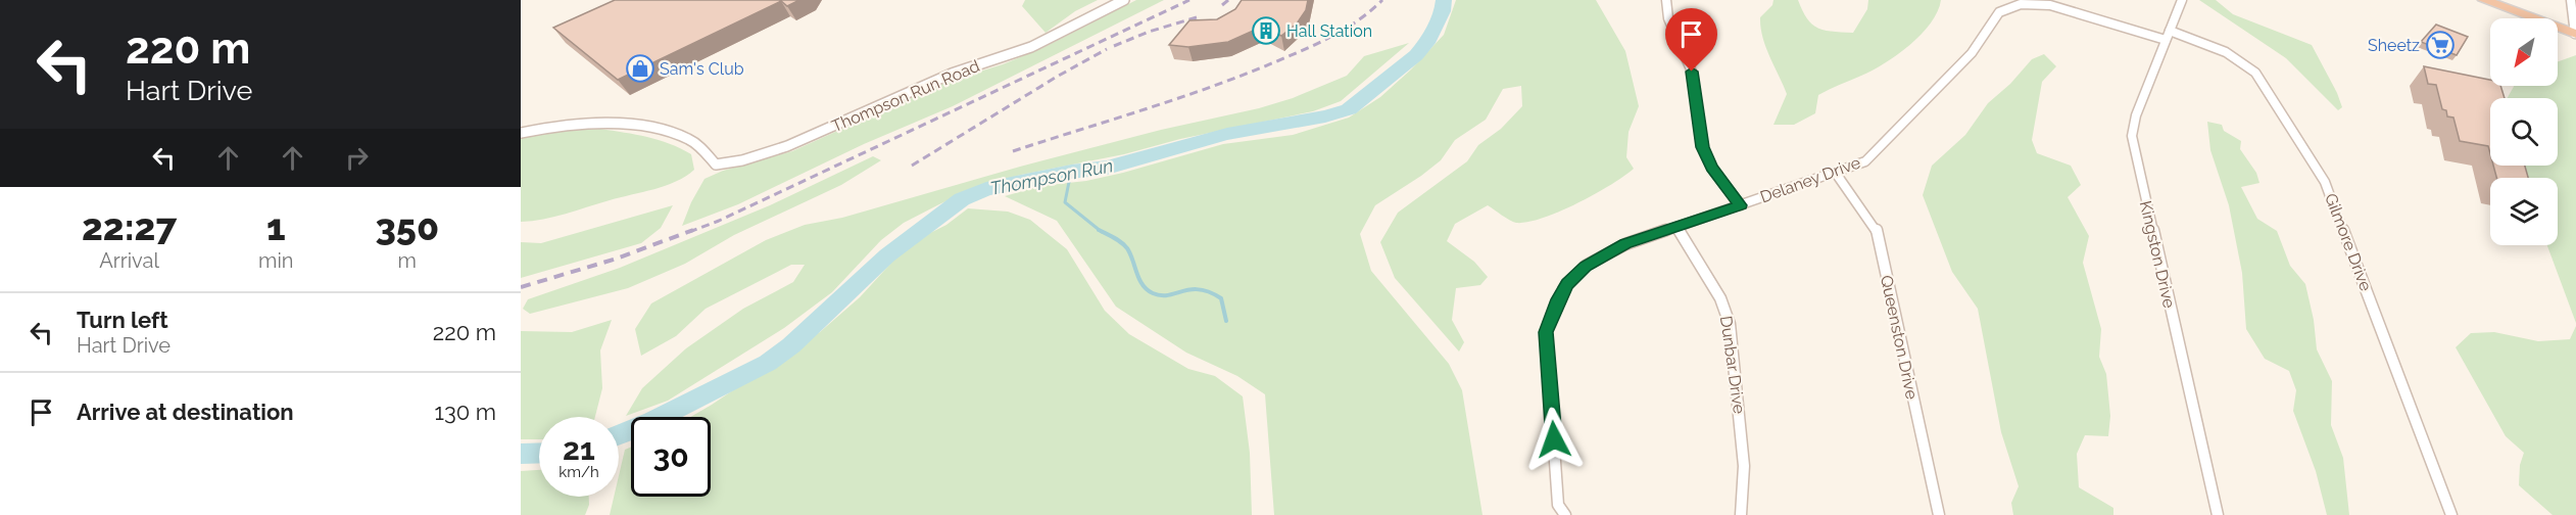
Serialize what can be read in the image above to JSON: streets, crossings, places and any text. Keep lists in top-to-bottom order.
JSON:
{
  "streets": {
    "street": [
      "Thompson Run Road",
      "Delaney Drive",
      "Gilmore Drive",
      "Kingston Drive",
      "Queenston Drive",
      "Dunbar Drive"
    ]
  },
  "crossings": [
    ["Delaney Drive", "Gilmore Drive"],
    ["Delaney Drive", "Kingston Drive"],
    ["Delaney Drive", "Queenston Drive"],
    ["Delaney Drive", "Dunbar Drive"],
    ["Gilmore Drive", "Kingston Drive"]
  ],
  "water": ["Thompson Run"],
  "places": {
    "building": ["Hall Station"],
    "supermarket": ["Sheetz"],
    "shop": ["Sam's Club"]
  },
  "north": "bottom left",
  "page": {
    "turn": ["220 m", "Hart Drive"],
    "eta": [
      "22:27",
      "Arrival",
      "1",
      "min",
      "350",
      "m"
    ],
    "list": [
      {
        "name": "Turn left",
        "note": "Hart Drive",
        "value": "220 m"
      },
      {
        "name": "Arrive at destination",
        "value": "130 m"
      }
    ],
    "speed": "21 km/h",
    "limit": "30"
  }
}
